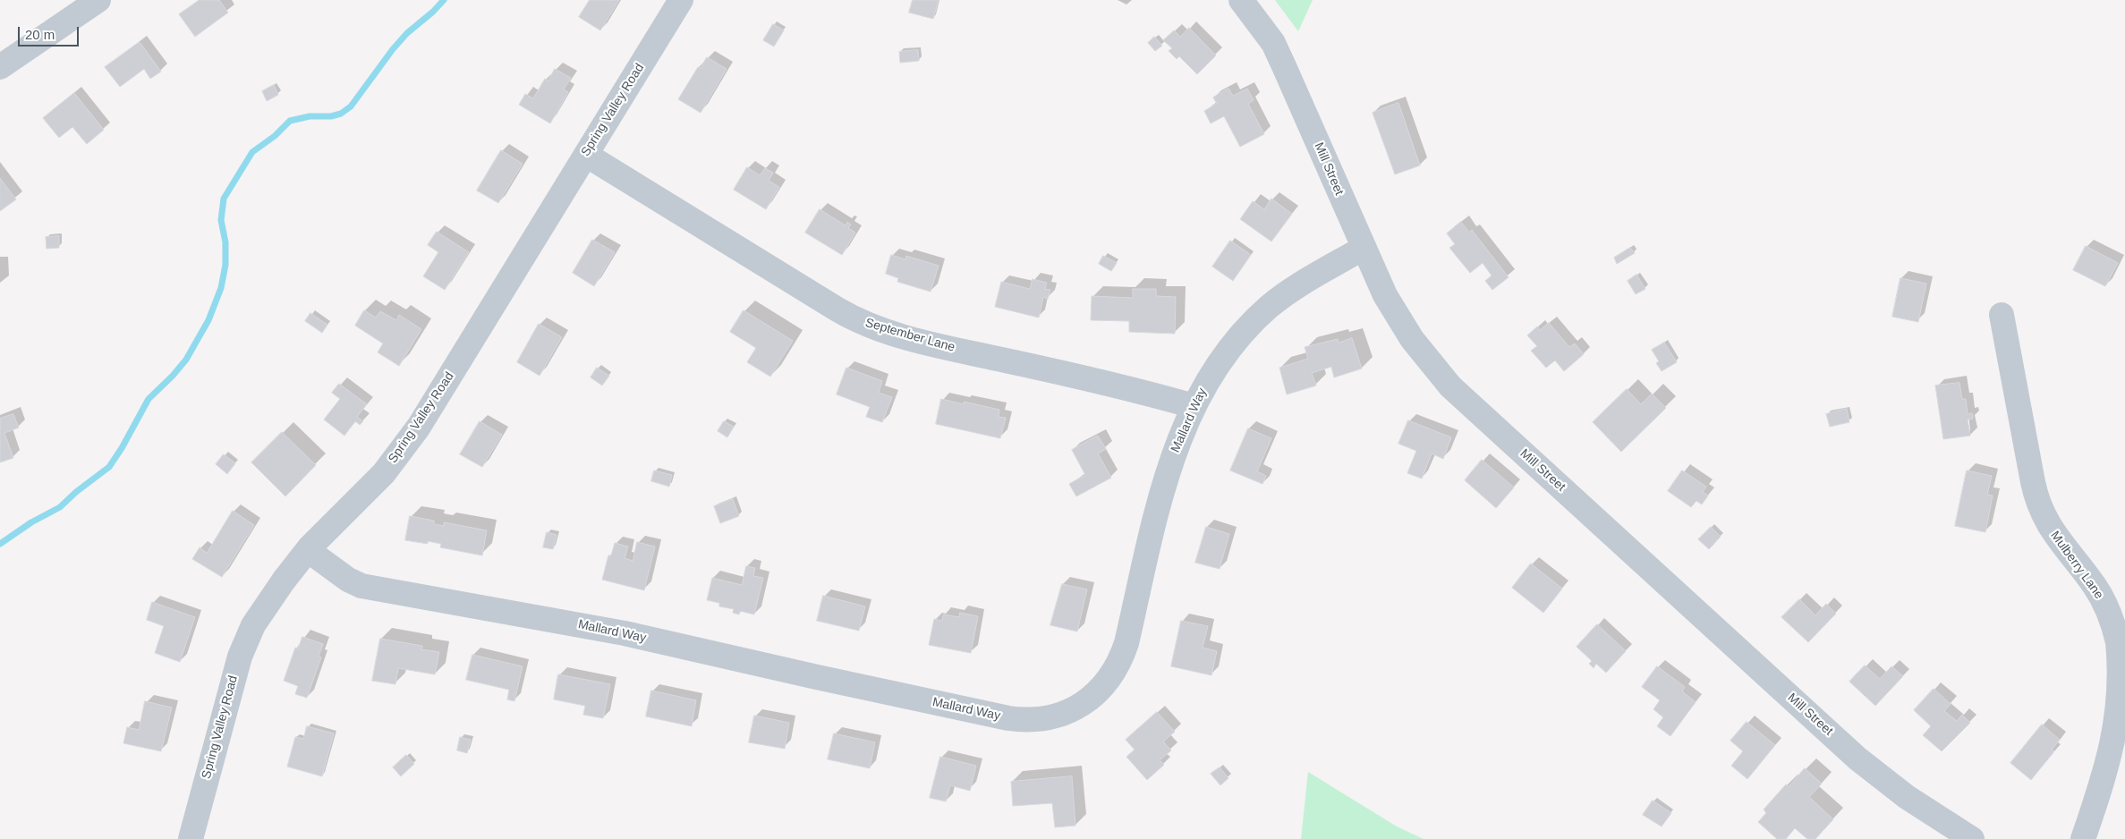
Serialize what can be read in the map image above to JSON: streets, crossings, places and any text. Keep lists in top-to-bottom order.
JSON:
{
  "streets": {
    "street": [
      "Spring Valley Road",
      "Mill Street",
      "September Lane",
      "Mallard Way",
      "Mulberry Lane"
    ]
  },
  "crossings": [
    ["Spring Valley Road", "September Lane"],
    ["Spring Valley Road", "Mallard Way"],
    ["Mill Street", "Mallard Way"],
    ["September Lane", "Mallard Way"]
  ],
  "scale_bar": "20 m"
}
